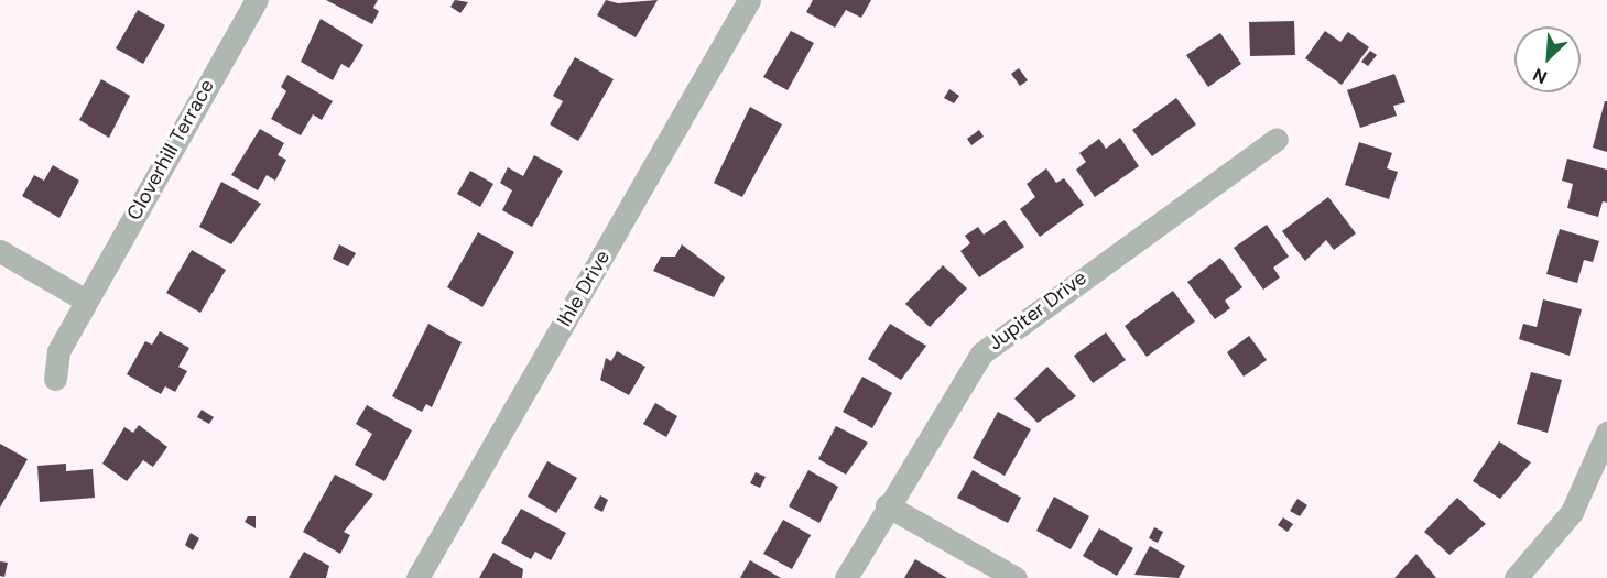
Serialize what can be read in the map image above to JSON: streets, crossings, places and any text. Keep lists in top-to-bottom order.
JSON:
{
  "streets": {
    "street": ["Cloverhill Terrace", "Ihle Drive", "Jupiter Drive"]
  },
  "north": "bottom left"
}
